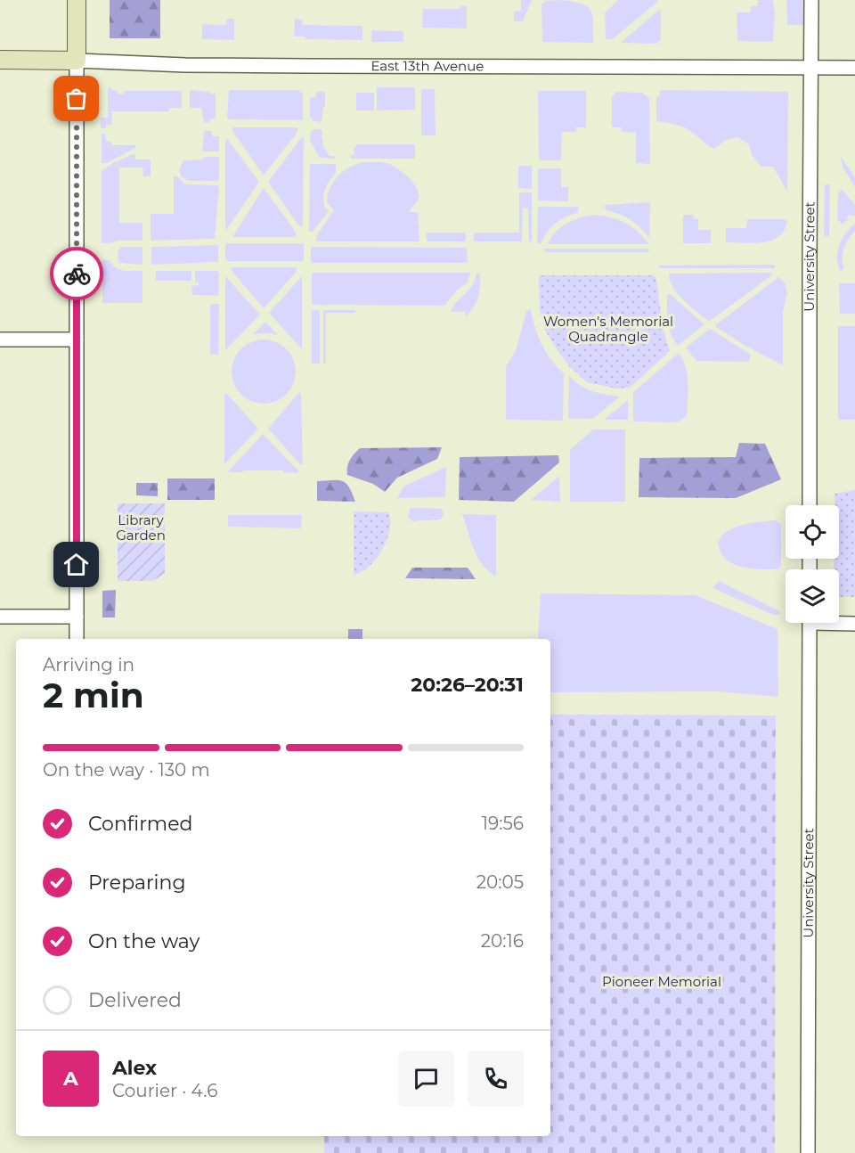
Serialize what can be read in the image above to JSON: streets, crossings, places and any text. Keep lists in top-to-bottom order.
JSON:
{
  "streets": {
    "street": ["East 13th Avenue", "University Street"]
  },
  "crossings": [
    ["East 13th Avenue", "University Street"]
  ],
  "parks": ["Women's Memorial Quadrangle", "Library Garden", "Pioneer Memorial"],
  "page": {
    "heading": ["2 min", "Arriving in", "20:26–20:31"],
    "panel": ["Alex", "Courier · 4.6"],
    "bar": "On the way · 130 m",
    "list": [
      ["Confirmed", "19:56"],
      ["Preparing", "20:05"],
      ["On the way", "20:16"],
      "Delivered"
    ],
    "round": "A"
  }
}
